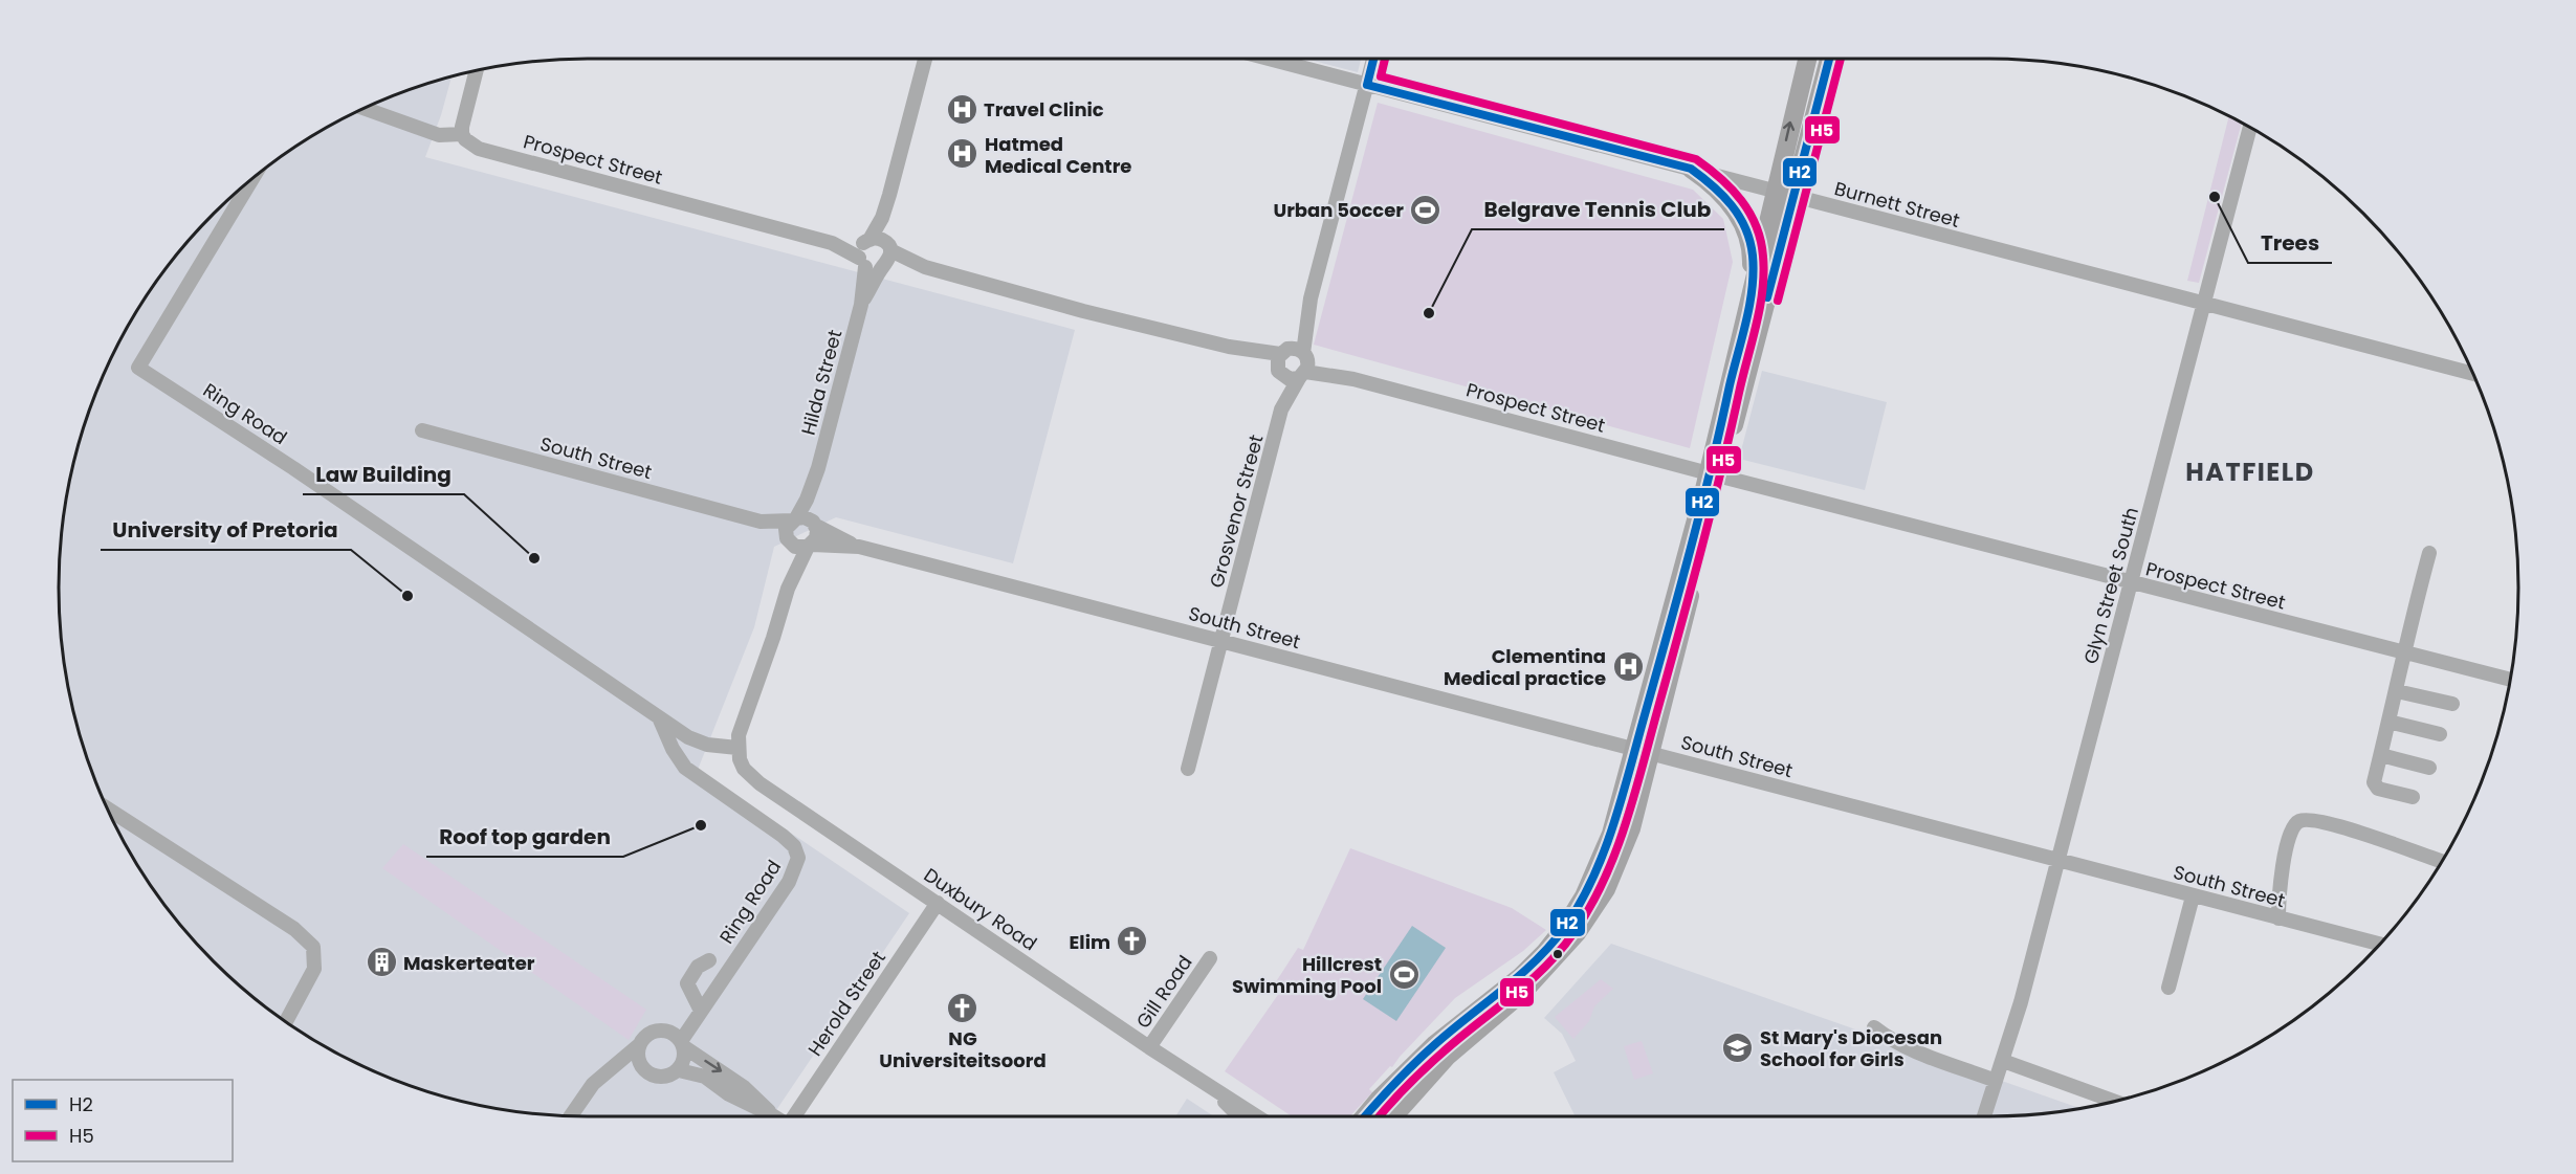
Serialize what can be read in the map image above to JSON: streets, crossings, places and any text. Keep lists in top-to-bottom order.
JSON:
{
  "streets": {
    "street": [
      "Prospect Street",
      "Burnett Street",
      "Hilda Street",
      "Ring Road",
      "South Street",
      "Grosvenor Street",
      "Glyn Street South",
      "Duxbury Road",
      "Gill Road",
      "Herold Street"
    ]
  },
  "crossings": [
    ["Prospect Street", "Hilda Street"],
    ["Prospect Street", "Grosvenor Street"],
    ["Prospect Street", "Glyn Street South"],
    ["Burnett Street", "Grosvenor Street"],
    ["Burnett Street", "Glyn Street South"],
    ["Hilda Street", "South Street"],
    ["Ring Road", "Duxbury Road"],
    ["South Street", "Grosvenor Street"],
    ["South Street", "Glyn Street South"],
    ["Duxbury Road", "Gill Road"],
    ["Duxbury Road", "Herold Street"]
  ],
  "districts": ["HATFIELD"],
  "places": {
    "hospital": ["Travel Clinic", "Hatmed Medical Centre", "Clementina Medical practice"],
    "other": [
      "Trees",
      "Belgrave Tennis Club",
      "Law Building",
      "University of Pretoria",
      "Roof top garden"
    ],
    "sports": ["Urban 5occer", "Hillcrest Swimming Pool"],
    "church": ["Elim", "NG Universiteitsoord"],
    "building": ["Maskerteater"],
    "school or university": ["St Mary's Diocesan School for Girls"]
  },
  "lines": ["transit line H2", "transit line H5"],
  "legend": ["H2", "H5"]
}
